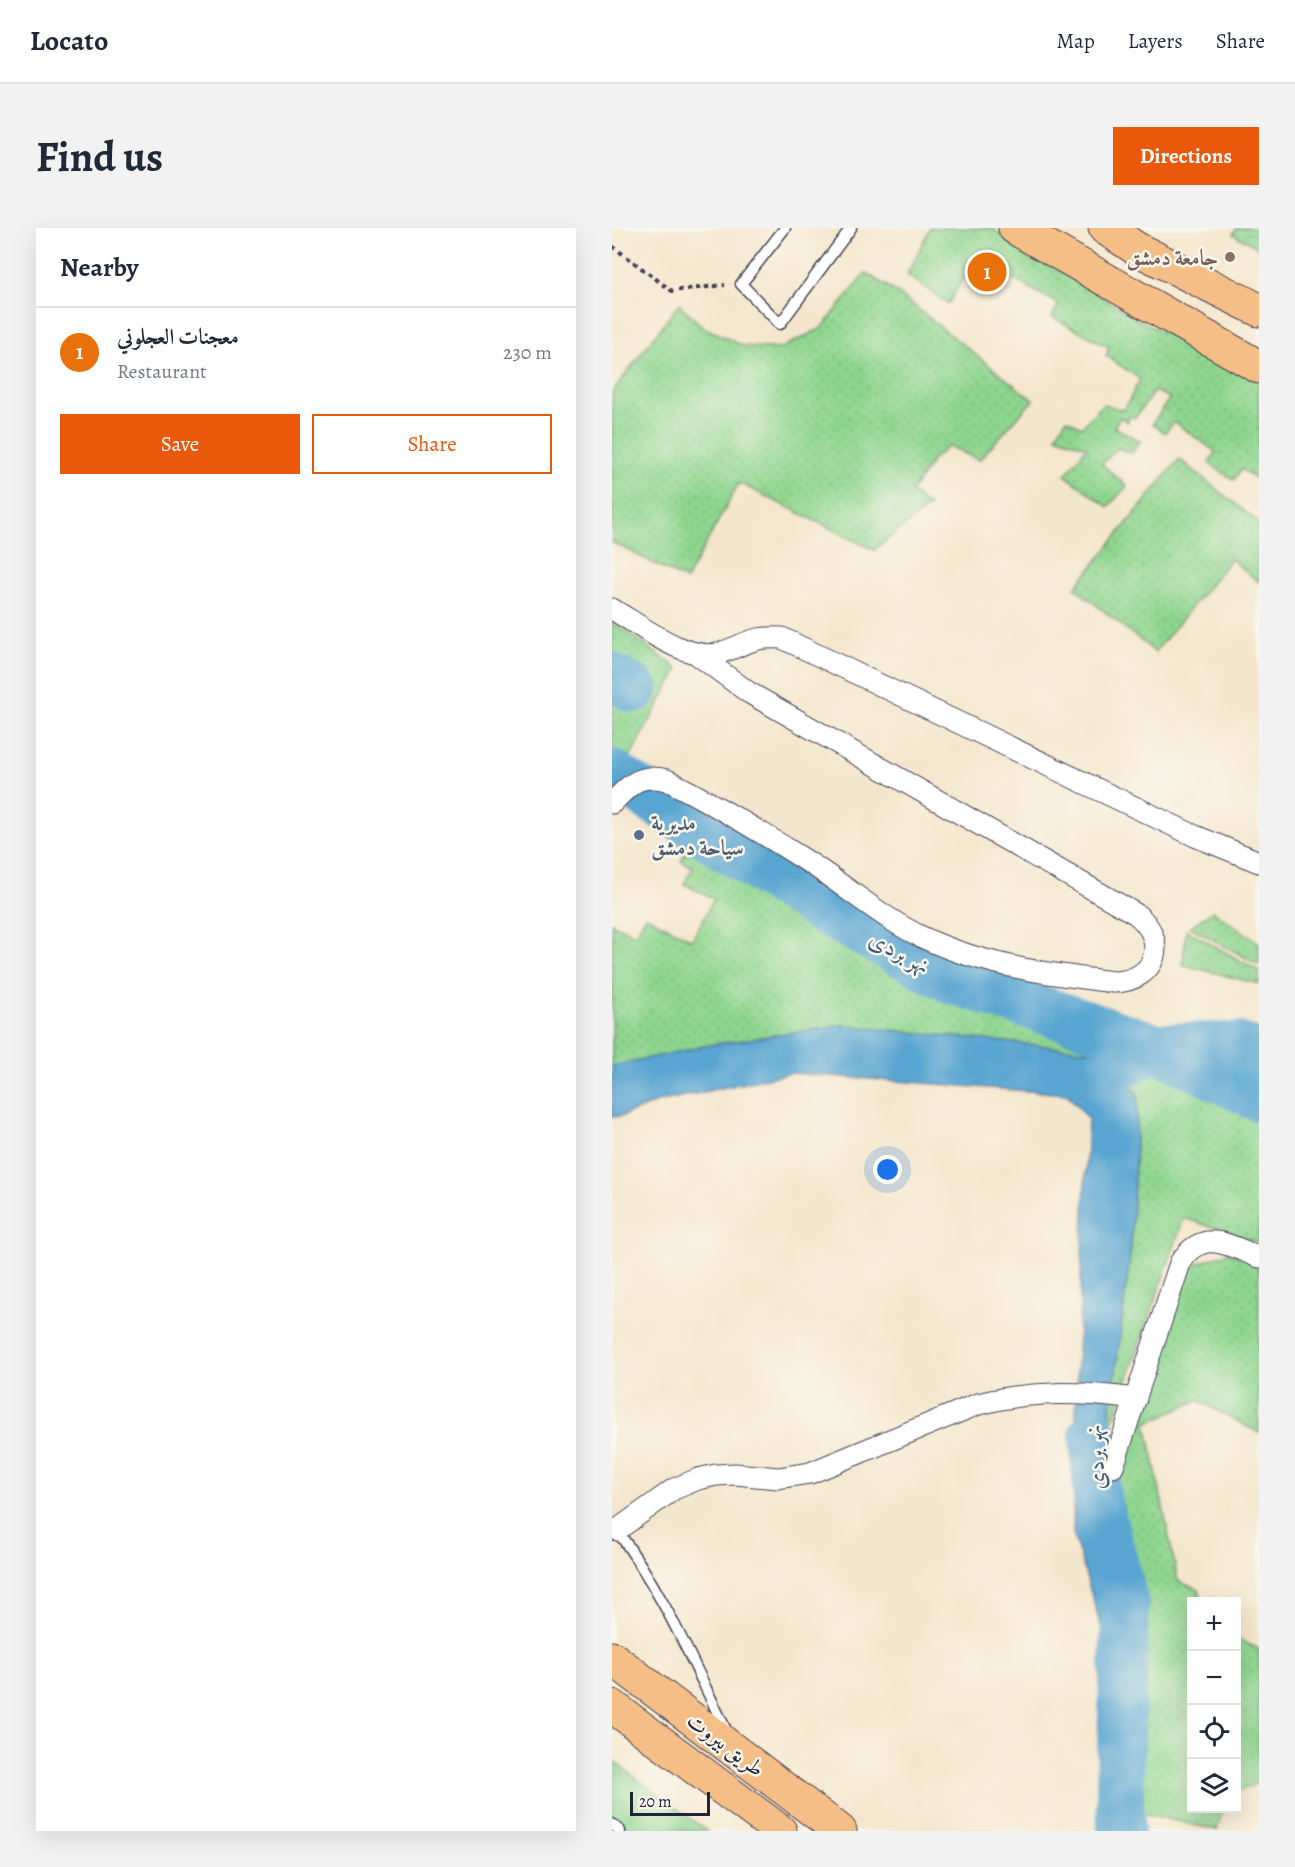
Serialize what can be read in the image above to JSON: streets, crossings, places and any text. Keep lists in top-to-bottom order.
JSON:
{
  "streets": {
    "main road": ["طريق بيروت"]
  },
  "water": ["نهر بردى"],
  "places": ["جامعة دمشق", "مديرية سياحة دمشق"],
  "scale_bar": "20 m",
  "page": {
    "header": "Locato",
    "nav": ["Map", "Layers", "Share"],
    "buttons": [
      "Directions",
      ["Save", "Share"]
    ],
    "title": "Find us",
    "heading": "Nearby",
    "pins": "1",
    "list": [
      {
        "mark": "1",
        "name": "معجنات العجلوني",
        "note": "Restaurant",
        "value": "230 m"
      }
    ],
    "map_buttons": ["+", "−"],
    "scale": "20 m"
  }
}
